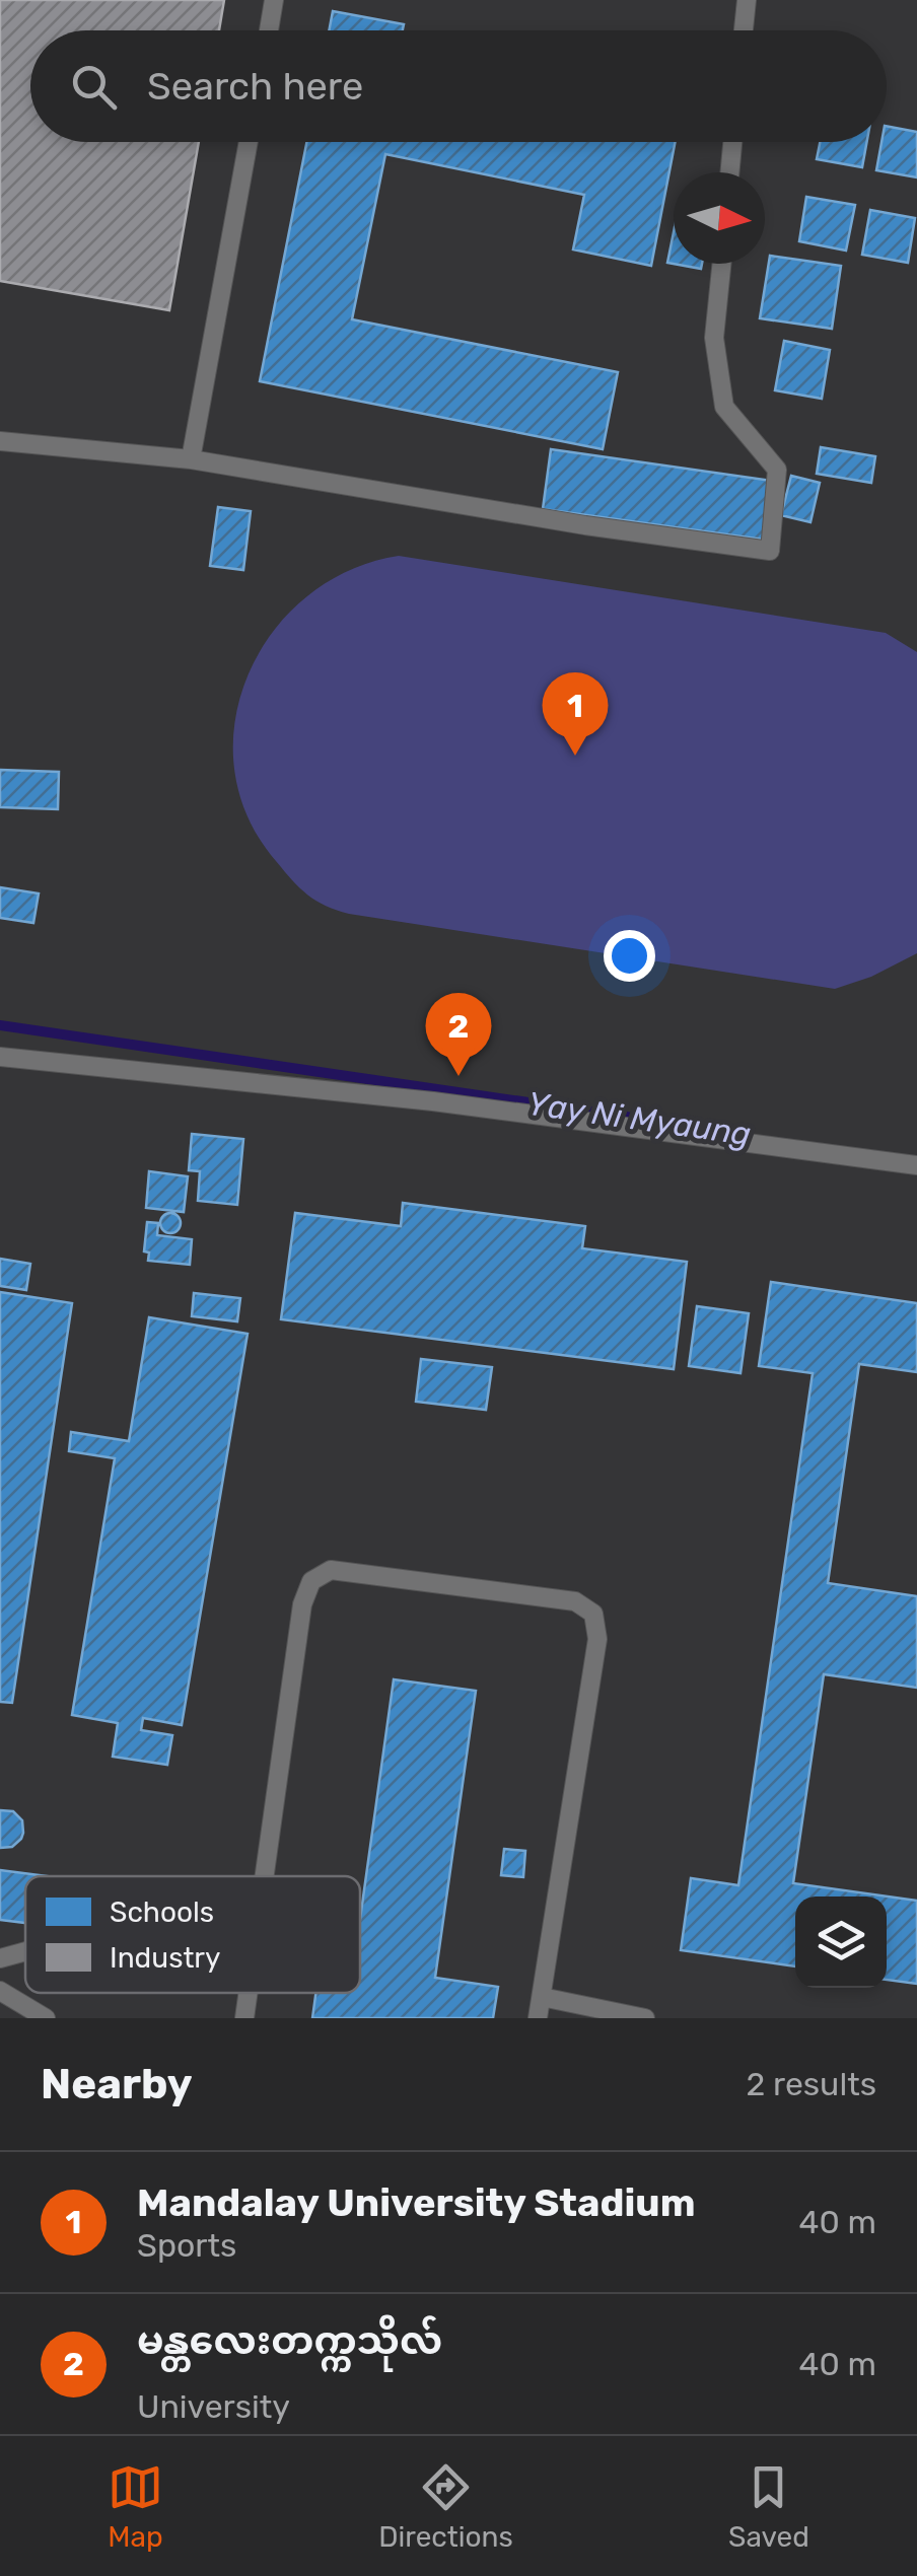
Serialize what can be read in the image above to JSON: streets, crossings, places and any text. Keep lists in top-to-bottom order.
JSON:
{
  "water": ["Yay Ni Myaung"],
  "legend": ["Schools", "Industry"],
  "north": "right",
  "page": {
    "search": "Search here",
    "pins": ["1", "2"],
    "heading": ["Nearby", "2 results"],
    "list": [
      {
        "mark": "1",
        "name": "Mandalay University Stadium",
        "note": "Sports",
        "value": "40 m"
      },
      {
        "mark": "2",
        "name": "မန္တလေးတက္ကသိုလ်",
        "note": "University",
        "value": "40 m"
      }
    ],
    "nav": ["Map", "Directions", "Saved"]
  }
}
